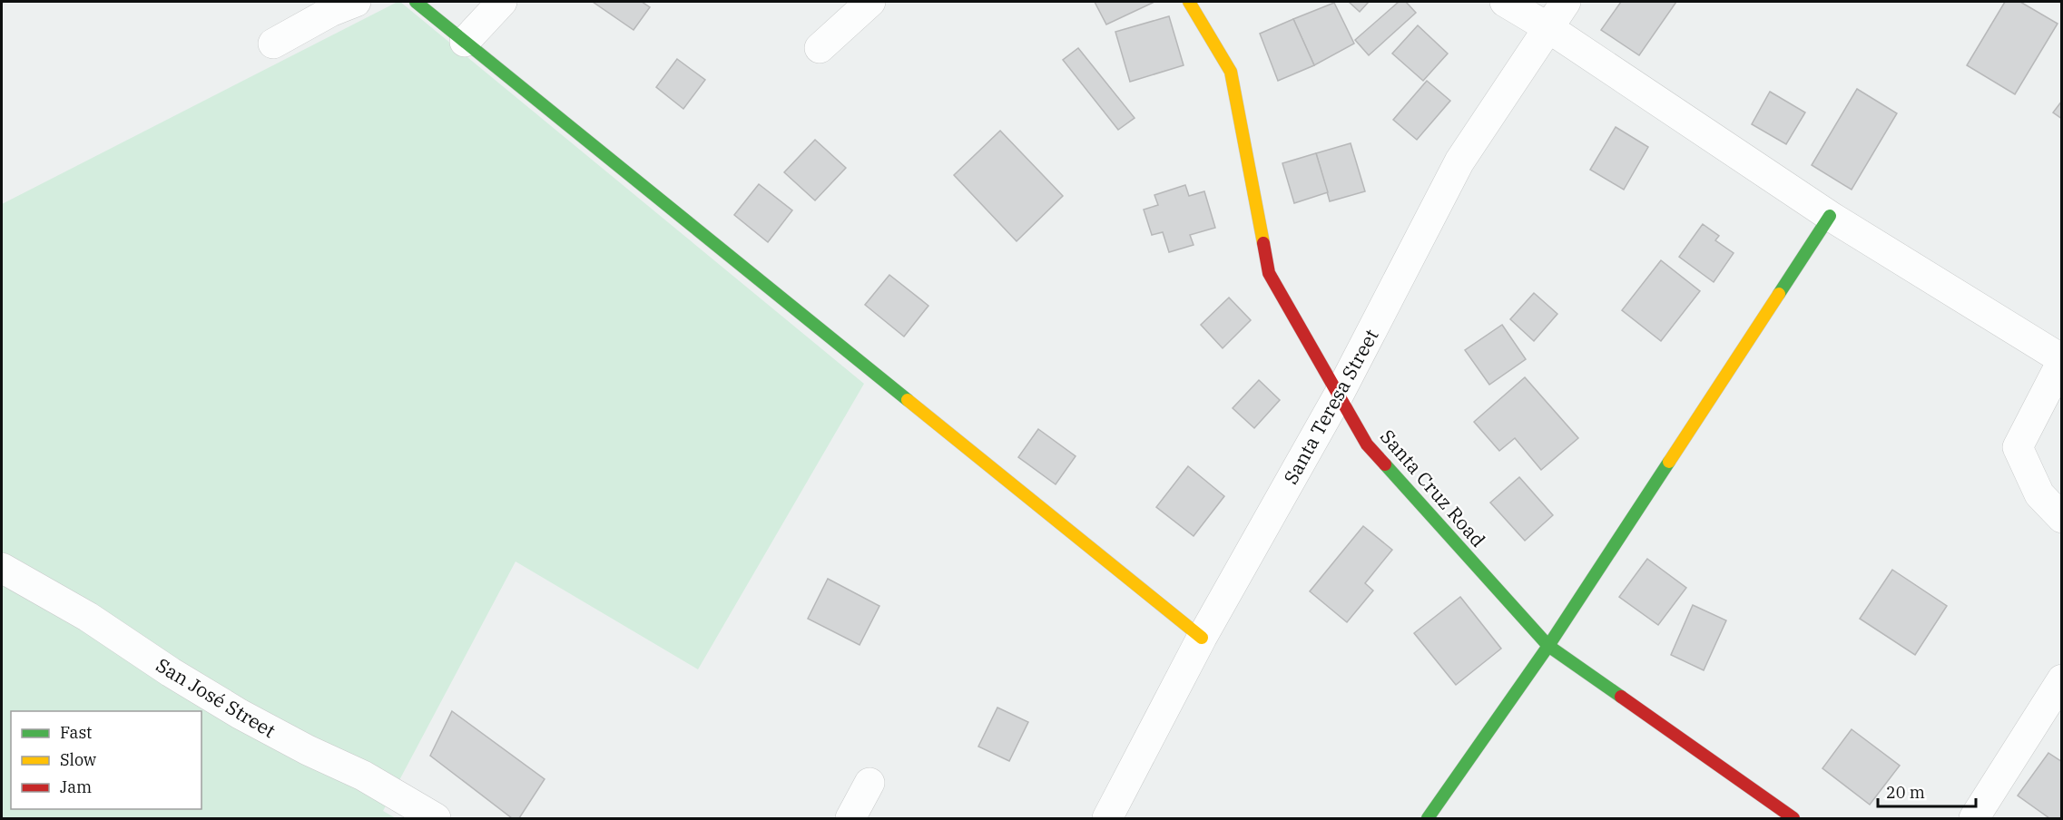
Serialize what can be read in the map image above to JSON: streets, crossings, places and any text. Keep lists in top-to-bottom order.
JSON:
{
  "streets": {
    "street": ["Santa Teresa Street", "Santa Cruz Road", "San José Street"]
  },
  "crossings": [
    ["Santa Teresa Street", "Santa Cruz Road"]
  ],
  "legend": ["Fast", "Slow", "Jam"],
  "scale_bar": "20 m"
}
